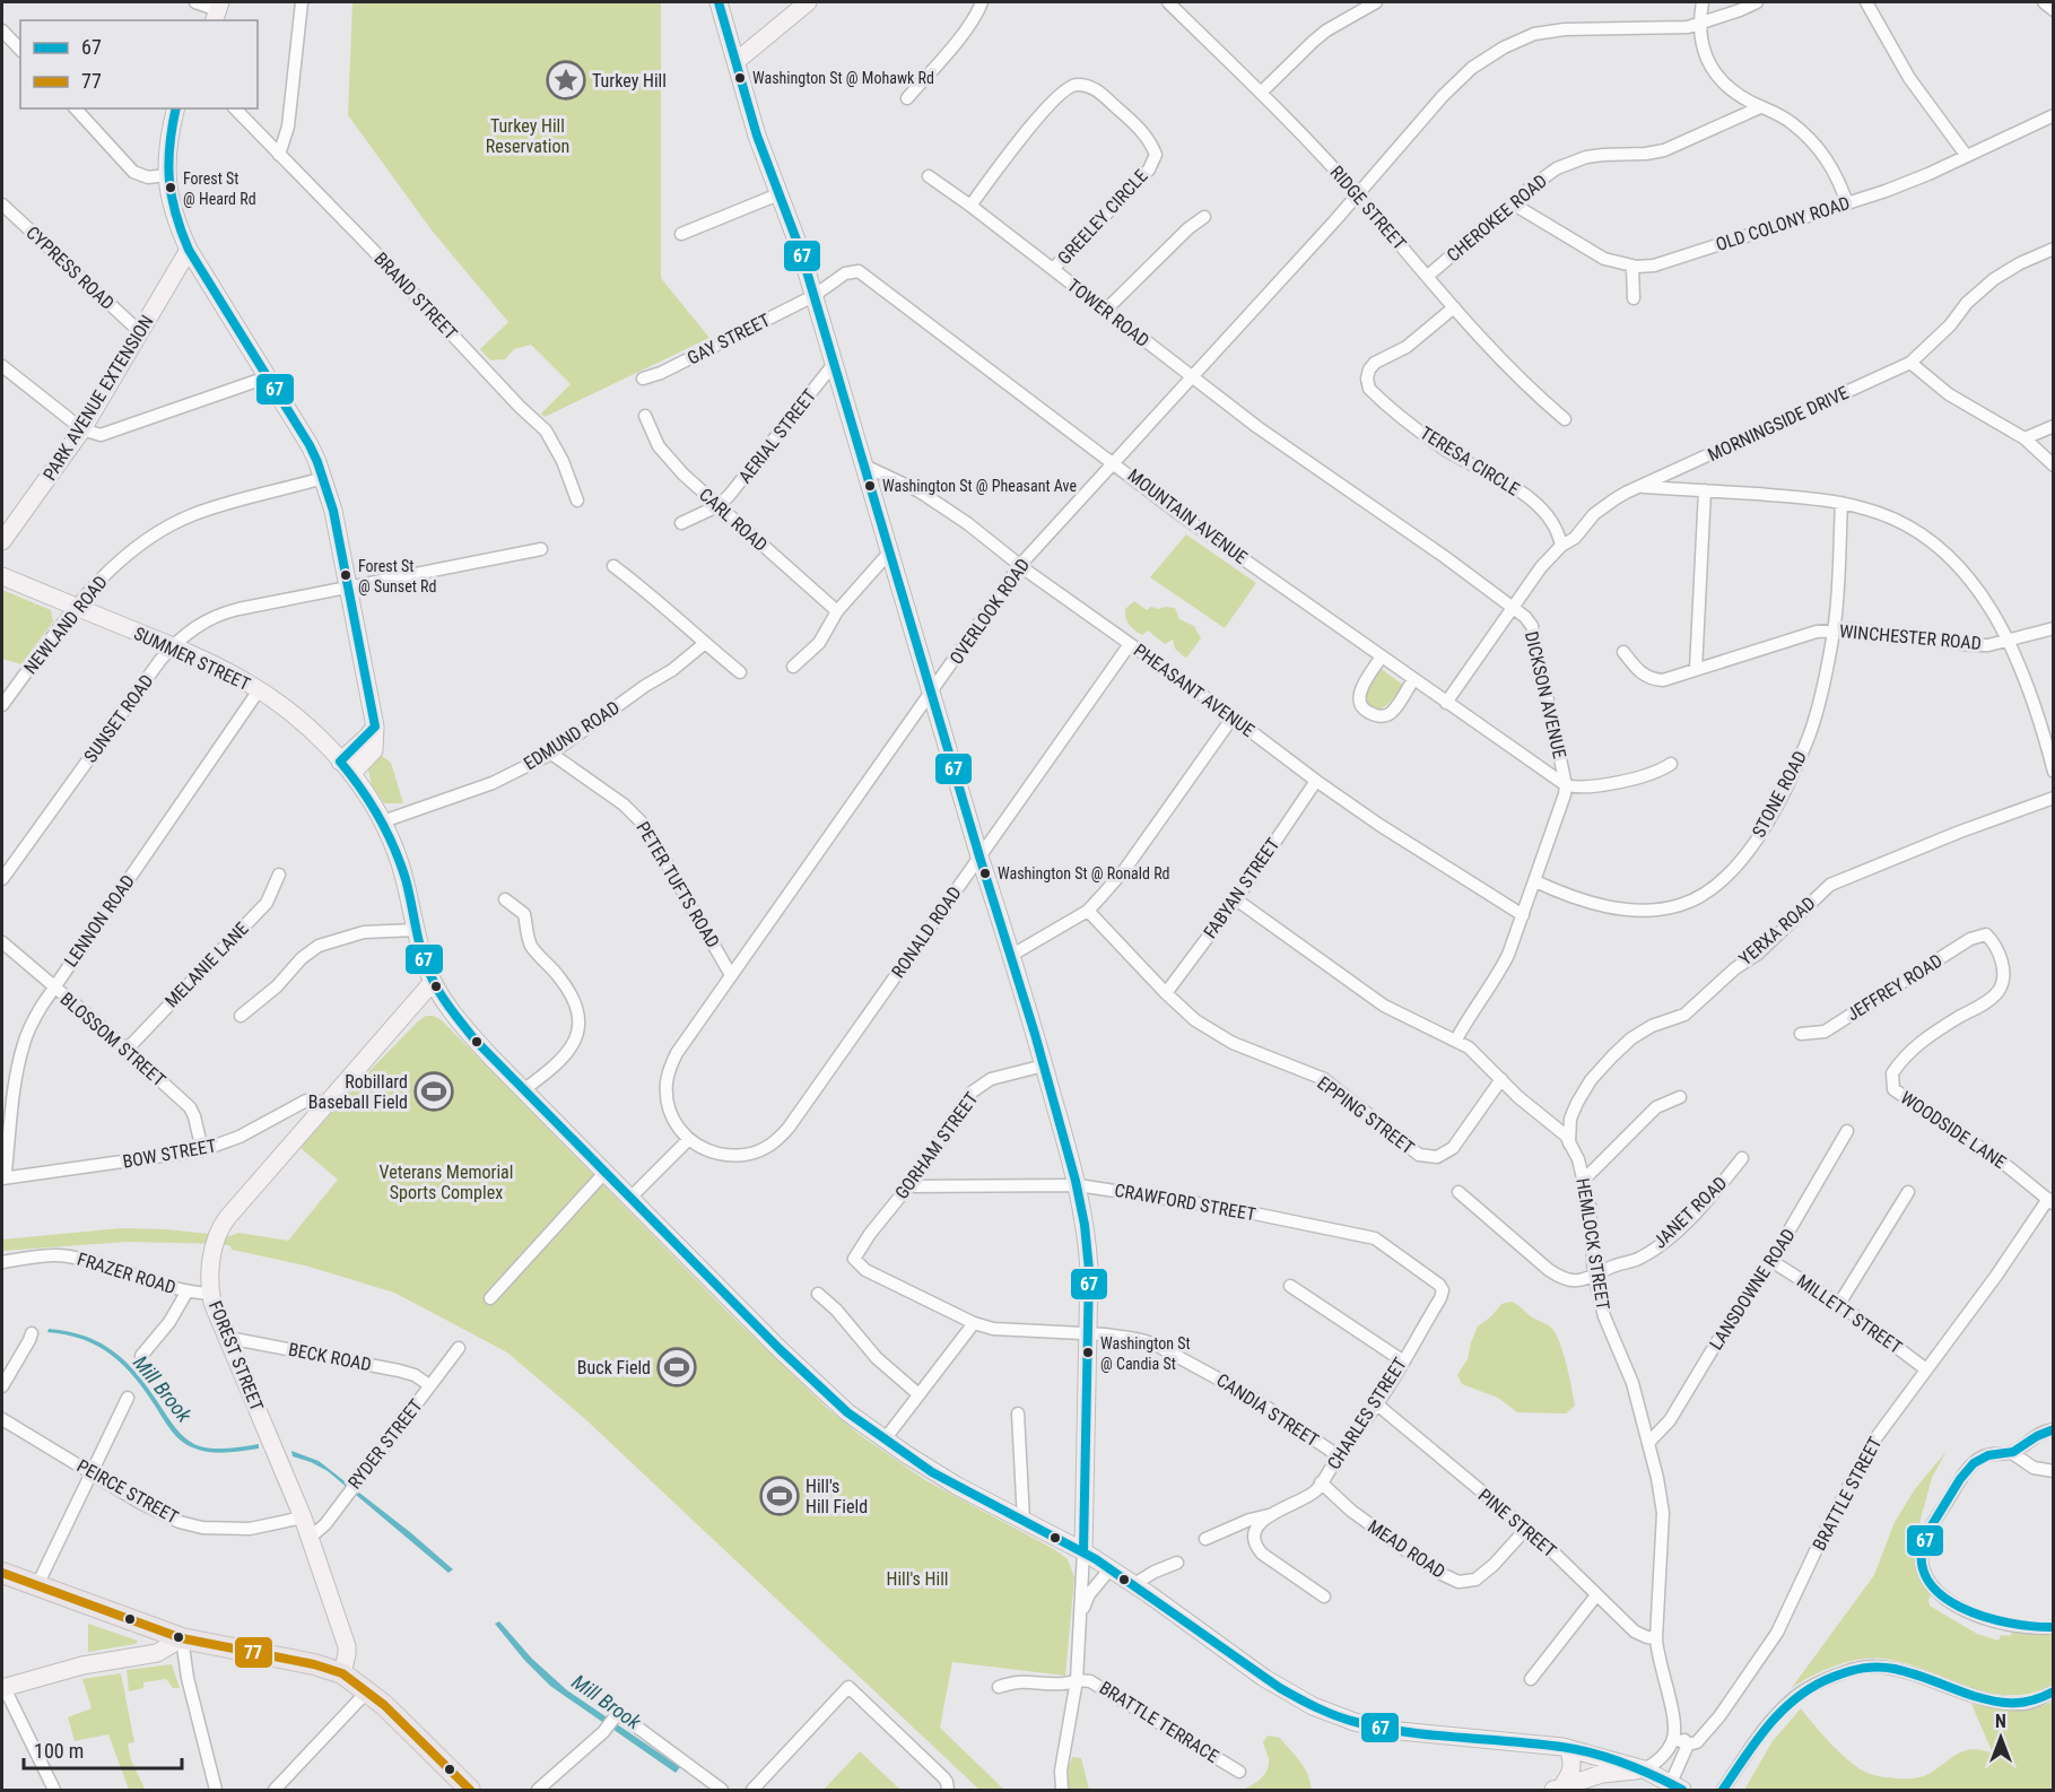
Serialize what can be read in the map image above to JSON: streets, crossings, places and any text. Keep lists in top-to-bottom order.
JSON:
{
  "streets": {
    "main road": ["PARK AVENUE EXTENSION", "SUMMER STREET", "FOREST STREET"],
    "street": [
      "RIDGE STREET",
      "GREELEY CIRCLE",
      "CHEROKEE ROAD",
      "OLD COLONY ROAD",
      "CYPRESS ROAD",
      "BRAND STREET",
      "TOWER ROAD",
      "GAY STREET",
      "MORNINGSIDE DRIVE",
      "AERIAL STREET",
      "TERESA CIRCLE",
      "MOUNTAIN AVENUE",
      "CARL ROAD",
      "OVERLOOK ROAD",
      "NEWLAND ROAD",
      "WINCHESTER ROAD",
      "PHEASANT AVENUE",
      "DICKSON AVENUE",
      "SUNSET ROAD",
      "EDMUND ROAD",
      "STONE ROAD",
      "PETER TUFTS ROAD",
      "FABYAN STREET",
      "LENNON ROAD",
      "YERXA ROAD",
      "RONALD ROAD",
      "MELANIE LANE",
      "JEFFREY ROAD",
      "BLOSSOM STREET",
      "EPPING STREET",
      "WOODSIDE LANE",
      "GORHAM STREET",
      "BOW STREET",
      "CRAWFORD STREET",
      "JANET ROAD",
      "HEMLOCK STREET",
      "FRAZER ROAD",
      "LANSDOWNE ROAD",
      "MILLETT STREET",
      "BECK ROAD",
      "CANDIA STREET",
      "CHARLES STREET",
      "RYDER STREET",
      "PEIRCE STREET",
      "BRATTLE STREET",
      "PINE STREET",
      "MEAD ROAD",
      "BRATTLE TERRACE"
    ]
  },
  "crossings": [
    ["RIDGE STREET", "CHEROKEE ROAD"],
    ["RIDGE STREET", "TERESA CIRCLE"],
    ["RIDGE STREET", "OVERLOOK ROAD"],
    ["GREELEY CIRCLE", "TOWER ROAD"],
    ["CHEROKEE ROAD", "OLD COLONY ROAD"],
    ["CYPRESS ROAD", "PARK AVENUE EXTENSION"],
    ["TOWER ROAD", "OVERLOOK ROAD"],
    ["TOWER ROAD", "DICKSON AVENUE"],
    ["GAY STREET", "MOUNTAIN AVENUE"],
    ["MORNINGSIDE DRIVE", "TERESA CIRCLE"],
    ["MORNINGSIDE DRIVE", "MOUNTAIN AVENUE"],
    ["MORNINGSIDE DRIVE", "DICKSON AVENUE"],
    ["AERIAL STREET", "CARL ROAD"],
    ["MOUNTAIN AVENUE", "OVERLOOK ROAD"],
    ["MOUNTAIN AVENUE", "DICKSON AVENUE"],
    ["OVERLOOK ROAD", "PHEASANT AVENUE"],
    ["OVERLOOK ROAD", "DICKSON AVENUE"],
    ["OVERLOOK ROAD", "PETER TUFTS ROAD"],
    ["OVERLOOK ROAD", "RONALD ROAD"],
    ["NEWLAND ROAD", "SUMMER STREET"],
    ["WINCHESTER ROAD", "STONE ROAD"],
    ["SUMMER STREET", "SUNSET ROAD"],
    ["SUMMER STREET", "EDMUND ROAD"],
    ["SUMMER STREET", "LENNON ROAD"],
    ["SUMMER STREET", "FOREST STREET"],
    ["PHEASANT AVENUE", "DICKSON AVENUE"],
    ["PHEASANT AVENUE", "FABYAN STREET"],
    ["PHEASANT AVENUE", "RONALD ROAD"],
    ["DICKSON AVENUE", "STONE ROAD"],
    ["DICKSON AVENUE", "HEMLOCK STREET"],
    ["EDMUND ROAD", "PETER TUFTS ROAD"],
    ["FABYAN STREET", "EPPING STREET"],
    ["FABYAN STREET", "HEMLOCK STREET"],
    ["LENNON ROAD", "BLOSSOM STREET"],
    ["LENNON ROAD", "BOW STREET"],
    ["YERXA ROAD", "HEMLOCK STREET"],
    ["MELANIE LANE", "BLOSSOM STREET"],
    ["JEFFREY ROAD", "WOODSIDE LANE"],
    ["BLOSSOM STREET", "BOW STREET"],
    ["EPPING STREET", "HEMLOCK STREET"],
    ["WOODSIDE LANE", "BRATTLE STREET"],
    ["GORHAM STREET", "CRAWFORD STREET"],
    ["GORHAM STREET", "CANDIA STREET"],
    ["BOW STREET", "FOREST STREET"],
    ["CRAWFORD STREET", "CHARLES STREET"],
    ["JANET ROAD", "HEMLOCK STREET"],
    ["HEMLOCK STREET", "LANSDOWNE ROAD"],
    ["HEMLOCK STREET", "BRATTLE STREET"],
    ["HEMLOCK STREET", "PINE STREET"],
    ["FRAZER ROAD", "FOREST STREET"],
    ["LANSDOWNE ROAD", "MILLETT STREET"],
    ["MILLETT STREET", "BRATTLE STREET"],
    ["FOREST STREET", "BECK ROAD"],
    ["FOREST STREET", "RYDER STREET"],
    ["FOREST STREET", "PEIRCE STREET"],
    ["BECK ROAD", "RYDER STREET"],
    ["CANDIA STREET", "CHARLES STREET"],
    ["CHARLES STREET", "PINE STREET"],
    ["CHARLES STREET", "MEAD ROAD"],
    ["PINE STREET", "MEAD ROAD"]
  ],
  "water": ["Mill Brook"],
  "parks": ["Turkey Hill Reservation", "Veterans Memorial Sports Complex", "Hill's Hill"],
  "places": {
    "other": [
      "Washington St @ Mohawk Rd",
      "Forest St @ Heard Rd",
      "Washington St @ Pheasant Ave",
      "Forest St @ Sunset Rd",
      "Washington St @ Ronald Rd",
      "Washington St @ Candia St"
    ],
    "place": ["Turkey Hill"],
    "sports": ["Robillard Baseball Field", "Buck Field", "Hill's Hill Field"]
  },
  "lines": ["transit line 67", "transit line 77"],
  "legend": ["67", "77"],
  "scale_bar": "100 m",
  "north": "top"
}
